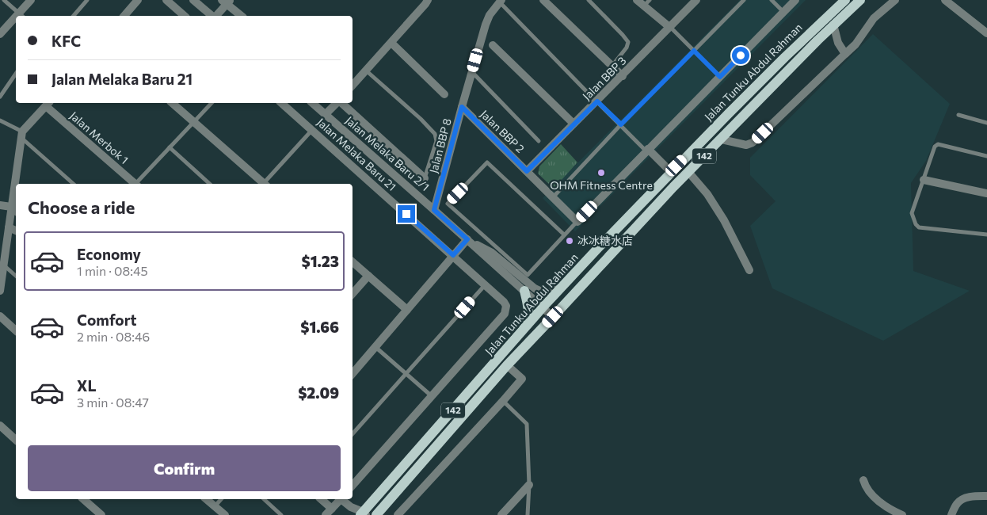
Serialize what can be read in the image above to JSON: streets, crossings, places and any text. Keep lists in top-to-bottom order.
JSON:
{
  "streets": {
    "main road": ["Jalan Tunku Abdul Rahman", "142"],
    "street": [
      "Jalan BBP 3",
      "Jalan BBP 2",
      "Jalan Merbok 1",
      "Jalan BBP 8",
      "Jalan Melaka Baru 2/1",
      "Jalan Melaka Baru 21"
    ]
  },
  "crossings": [
    ["Jalan BBP 3", "Jalan BBP 2"],
    ["Jalan BBP 2", "Jalan BBP 8"],
    ["Jalan BBP 8", "Jalan Melaka Baru 2/1"]
  ],
  "places": ["OHM Fitness Centre", "冰冰糖水店"],
  "page": {
    "banner": ["KFC", "Jalan Melaka Baru 21"],
    "heading": "Choose a ride",
    "list": [
      {
        "name": "Economy",
        "note": "1 min · 08:45",
        "value": "$1.23"
      },
      {
        "name": "Comfort",
        "note": "2 min · 08:46",
        "value": "$1.66"
      },
      {
        "name": "XL",
        "note": "3 min · 08:47",
        "value": "$2.09"
      }
    ],
    "buttons": "Confirm"
  }
}
